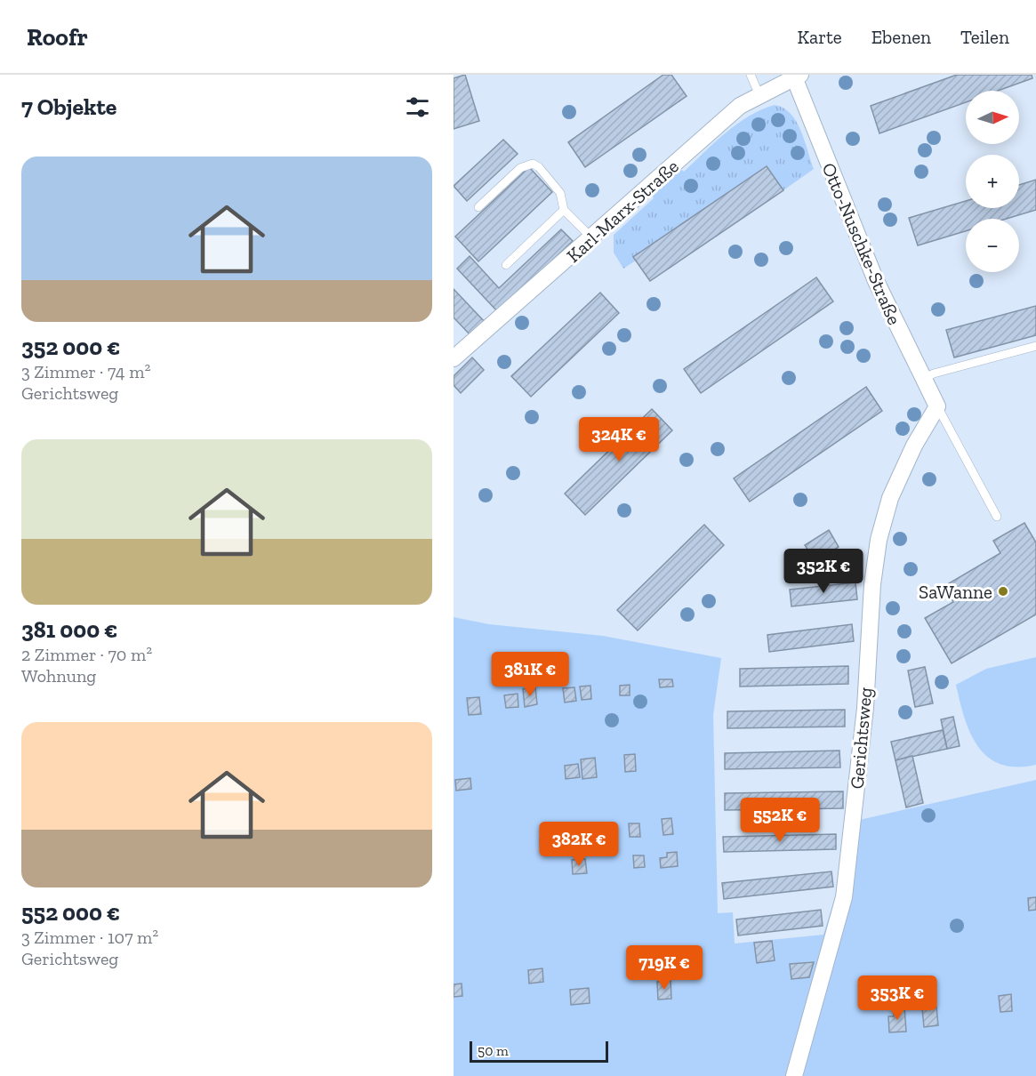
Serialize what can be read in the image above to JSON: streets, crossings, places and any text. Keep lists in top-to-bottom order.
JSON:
{
  "streets": {
    "street": ["Karl-Marx-Straße", "Otto-Nuschke-Straße", "Gerichtsweg"]
  },
  "crossings": [
    ["Karl-Marx-Straße", "Otto-Nuschke-Straße"],
    ["Otto-Nuschke-Straße", "Gerichtsweg"]
  ],
  "places": ["SaWanne"],
  "scale_bar": "50 m",
  "north": "right",
  "page": {
    "header": "Roofr",
    "nav": ["Karte", "Ebenen", "Teilen"],
    "heading": "7 Objekte",
    "map_buttons": ["+", "−"],
    "list": [
      {
        "name": "352 000 €",
        "note": "3 Zimmer · 74 m² · Gerichtsweg"
      },
      {
        "name": "381 000 €",
        "note": "2 Zimmer · 70 m² · Wohnung"
      },
      {
        "name": "552 000 €",
        "note": "3 Zimmer · 107 m² · Gerichtsweg"
      }
    ],
    "price": [
      "324K €",
      "352K €",
      "381K €",
      "552K €",
      "382K €",
      "719K €",
      "353K €"
    ],
    "scale": "50 m"
  }
}
